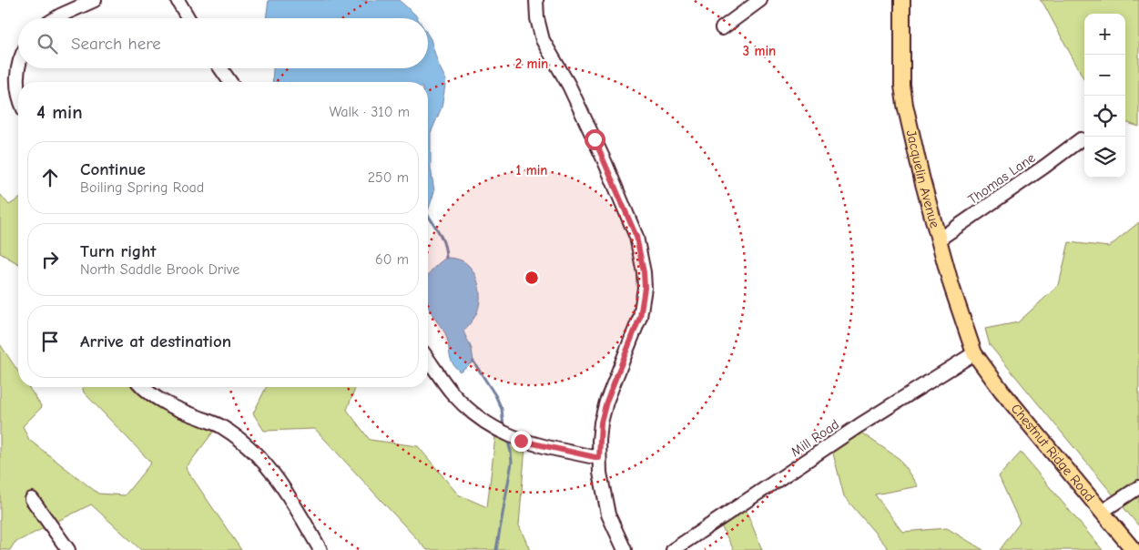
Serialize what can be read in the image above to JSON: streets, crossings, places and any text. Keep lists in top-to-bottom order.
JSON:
{
  "streets": {
    "main road": ["Jacquelin Avenue", "Chestnut Ridge Road"],
    "street": ["Thomas Lane", "Mill Road"]
  },
  "crossings": [
    ["Thomas Lane", "Jacquelin Avenue"],
    ["Jacquelin Avenue", "Mill Road"],
    ["Jacquelin Avenue", "Chestnut Ridge Road"],
    ["Mill Road", "Chestnut Ridge Road"]
  ],
  "page": {
    "map_buttons": ["+", "−"],
    "search": "Search here",
    "heading": ["4 min", "Walk · 310 m"],
    "list": [
      ["Continue", "Boiling Spring Road", "250 m"],
      ["Turn right", "North Saddle Brook Drive", "60 m"],
      "Arrive at destination"
    ]
  },
  "rings": ["3 min", "2 min", "1 min"]
}
